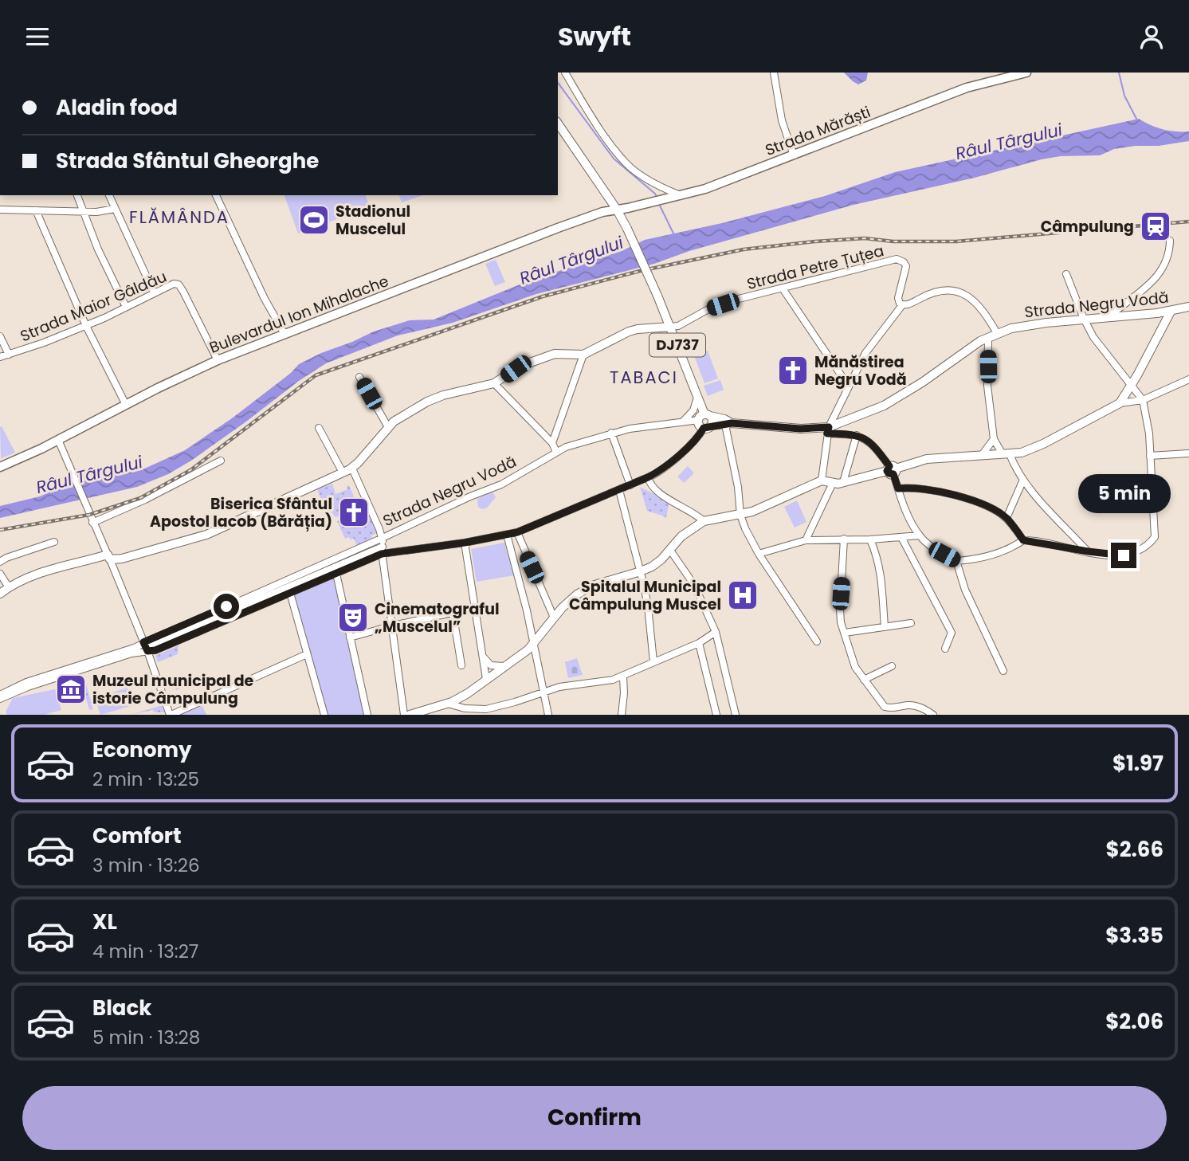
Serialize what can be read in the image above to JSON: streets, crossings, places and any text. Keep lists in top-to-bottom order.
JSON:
{
  "streets": {
    "highway": ["Strada Mărăști", "Bulevardul Ion Mihalache"],
    "main road": ["Strada Negru Vodă", "DJ737"],
    "street": ["Strada Petre Țuțea", "Strada Maior Gâldău"]
  },
  "crossings": [
    ["Strada Mărăști", "Bulevardul Ion Mihalache"],
    ["Strada Mărăști", "DJ737"],
    ["Strada Petre Țuțea", "DJ737"],
    ["Strada Maior Gâldău", "Bulevardul Ion Mihalache"],
    ["Bulevardul Ion Mihalache", "DJ737"]
  ],
  "districts": ["FLĂMÂNDA", "TABACI"],
  "water": ["Râul Târgului"],
  "places": {
    "sports": ["Stadionul Muscelul"],
    "station": ["Câmpulung"],
    "church": ["Mănăstirea Negru Vodă", "Biserica Sfântul Apostol Iacob (Bărăția)"],
    "hospital": ["Spitalul Municipal Câmpulung Muscel"],
    "theatre": ["Cinematograful „Muscelul”"],
    "museum": ["Muzeul municipal de istorie Câmpulung"]
  },
  "page": {
    "header": "Swyft",
    "banner": ["Aladin food", "Strada Sfântul Gheorghe"],
    "bubble": "5 min",
    "list": [
      {
        "name": "Economy",
        "note": "2 min · 13:25",
        "value": "$1.97"
      },
      {
        "name": "Comfort",
        "note": "3 min · 13:26",
        "value": "$2.66"
      },
      {
        "name": "XL",
        "note": "4 min · 13:27",
        "value": "$3.35"
      },
      {
        "name": "Black",
        "note": "5 min · 13:28",
        "value": "$2.06"
      }
    ],
    "buttons": "Confirm"
  }
}
